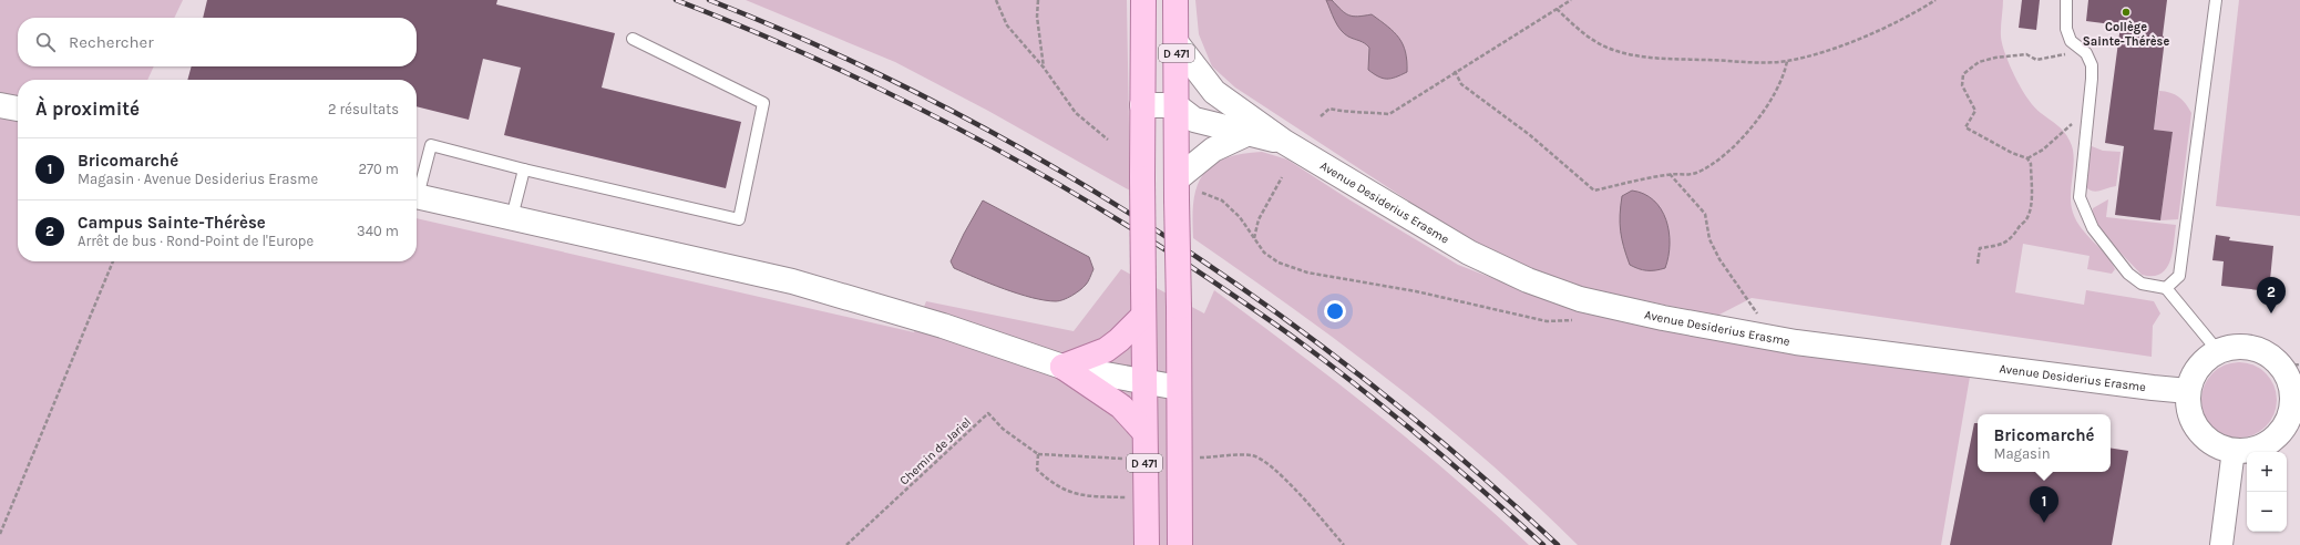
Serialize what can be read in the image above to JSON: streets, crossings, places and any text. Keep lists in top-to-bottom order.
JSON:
{
  "streets": {
    "main road": ["D 471", "Avenue Desiderius Erasme"],
    "path": ["Chemin de Jariel"]
  },
  "places": ["Collège Sainte-Thérèse"],
  "page": {
    "search": "Rechercher",
    "heading": ["À proximité", "2 résultats"],
    "list": [
      {
        "mark": "1",
        "name": "Bricomarché",
        "note": "Magasin · Avenue Desiderius Erasme",
        "value": "270 m"
      },
      {
        "mark": "2",
        "name": "Campus Sainte-Thérèse",
        "note": "Arrêt de bus · Rond-Point de l'Europe",
        "value": "340 m"
      }
    ],
    "pins": ["2", "1"],
    "popup": ["Bricomarché", "Magasin"],
    "map_buttons": ["+", "−"]
  }
}
